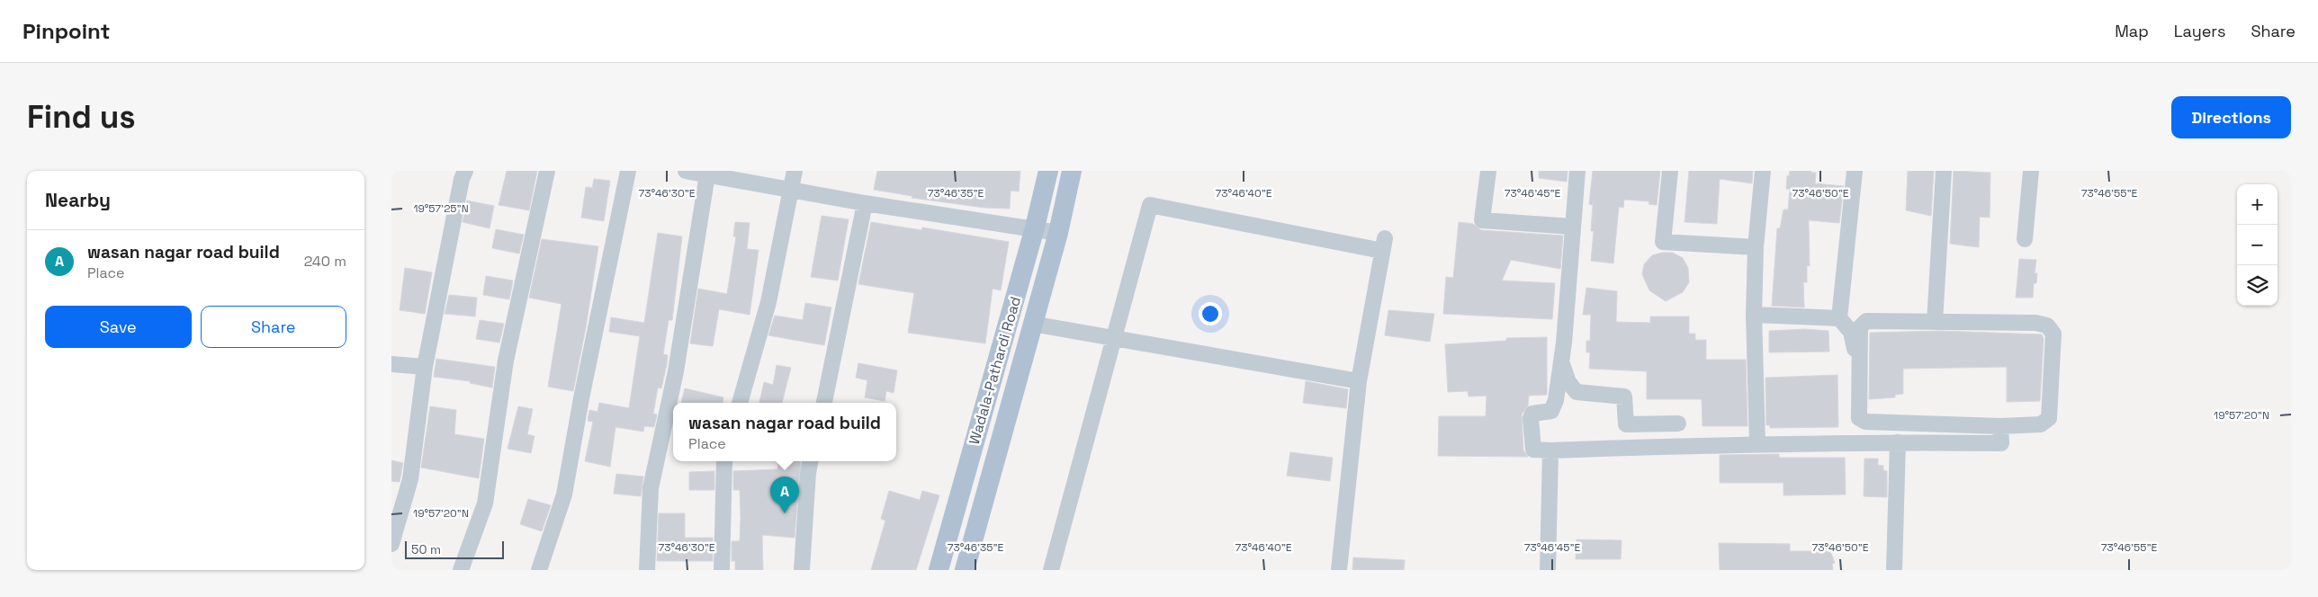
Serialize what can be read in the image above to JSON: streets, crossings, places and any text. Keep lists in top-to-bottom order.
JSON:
{
  "streets": {
    "main road": ["Wadala-Pathardi Road"]
  },
  "scale_bar": "50 m",
  "page": {
    "header": "Pinpoint",
    "nav": ["Map", "Layers", "Share"],
    "buttons": [
      "Directions",
      ["Save", "Share"]
    ],
    "title": "Find us",
    "heading": "Nearby",
    "map_buttons": ["+", "−"],
    "list": [
      {
        "mark": "A",
        "name": "wasan nagar road build",
        "note": "Place",
        "value": "240 m"
      }
    ],
    "popup": ["wasan nagar road build", "Place"],
    "pins": "A",
    "scale": "50 m"
  },
  "coordinates": [
    "73°46'30\"E",
    "73°46'35\"E",
    "73°46'40\"E",
    "73°46'45\"E",
    "73°46'50\"E",
    "73°46'55\"E",
    "19°57'25\"N",
    "19°57'20\"N"
  ]
}
